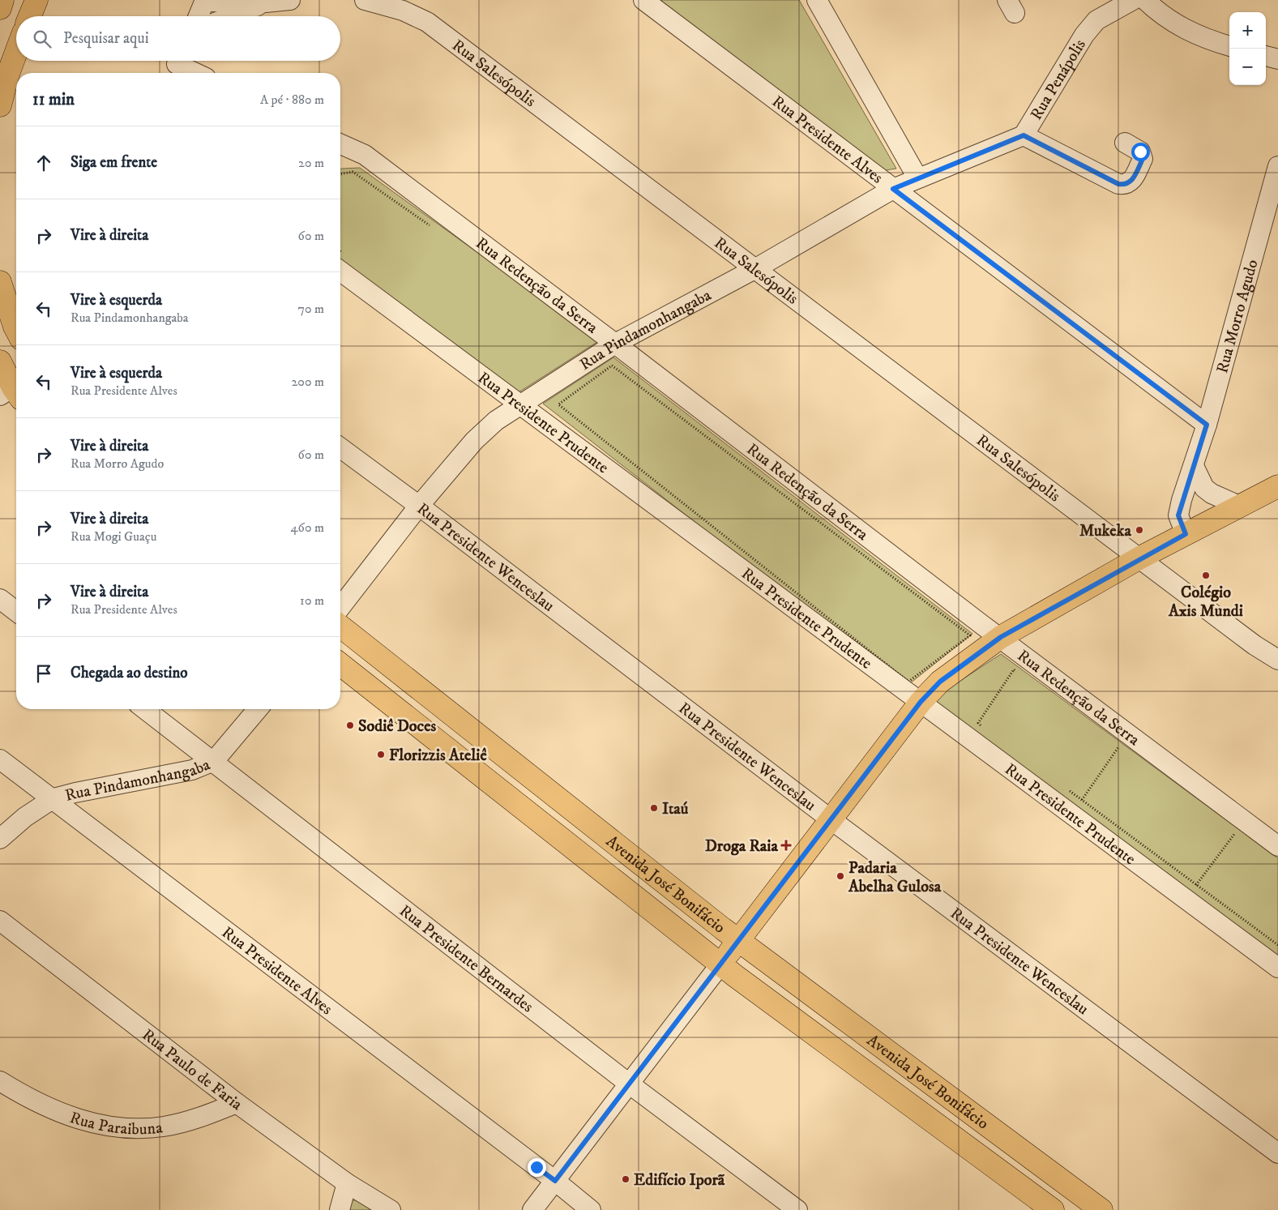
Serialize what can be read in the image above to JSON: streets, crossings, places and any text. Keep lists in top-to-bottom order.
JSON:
{
  "streets": {
    "main road": ["Avenida José Bonifácio"],
    "street": [
      "Rua Salesópolis",
      "Rua Penápolis",
      "Rua Presidente Alves",
      "Rua Redenção da Serra",
      "Rua Morro Agudo",
      "Rua Pindamonhangaba",
      "Rua Presidente Prudente",
      "Rua Presidente Wenceslau",
      "Rua Presidente Bernardes",
      "Rua Paulo de Faria",
      "Rua Paraibuna"
    ]
  },
  "crossings": [
    ["Rua Salesópolis", "Rua Pindamonhangaba"],
    ["Rua Penápolis", "Rua Pindamonhangaba"],
    ["Rua Presidente Alves", "Rua Morro Agudo"],
    ["Rua Presidente Alves", "Rua Pindamonhangaba"],
    ["Rua Redenção da Serra", "Rua Pindamonhangaba"],
    ["Rua Pindamonhangaba", "Rua Presidente Prudente"],
    ["Rua Pindamonhangaba", "Rua Presidente Wenceslau"],
    ["Rua Pindamonhangaba", "Rua Presidente Bernardes"],
    ["Rua Paulo de Faria", "Rua Paraibuna"]
  ],
  "places": {
    "other": [
      "Mukeka",
      "Colégio Axis Mundi",
      "Sodiê Doces",
      "Florizzis Ateliê",
      "Itaú",
      "Padaria Abelha Gulosa",
      "Edifício Iporã"
    ],
    "health": ["Droga Raia"]
  },
  "page": {
    "map_buttons": ["+", "−"],
    "search": "Pesquisar aqui",
    "heading": ["11 min", "A pé · 880 m"],
    "list": [
      ["Siga em frente", "20 m"],
      ["Vire à direita", "60 m"],
      ["Vire à esquerda", "Rua Pindamonhangaba", "70 m"],
      ["Vire à esquerda", "Rua Presidente Alves", "200 m"],
      ["Vire à direita", "Rua Morro Agudo", "60 m"],
      ["Vire à direita", "Rua Mogi Guaçu", "460 m"],
      ["Vire à direita", "Rua Presidente Alves", "10 m"],
      "Chegada ao destino"
    ]
  }
}
